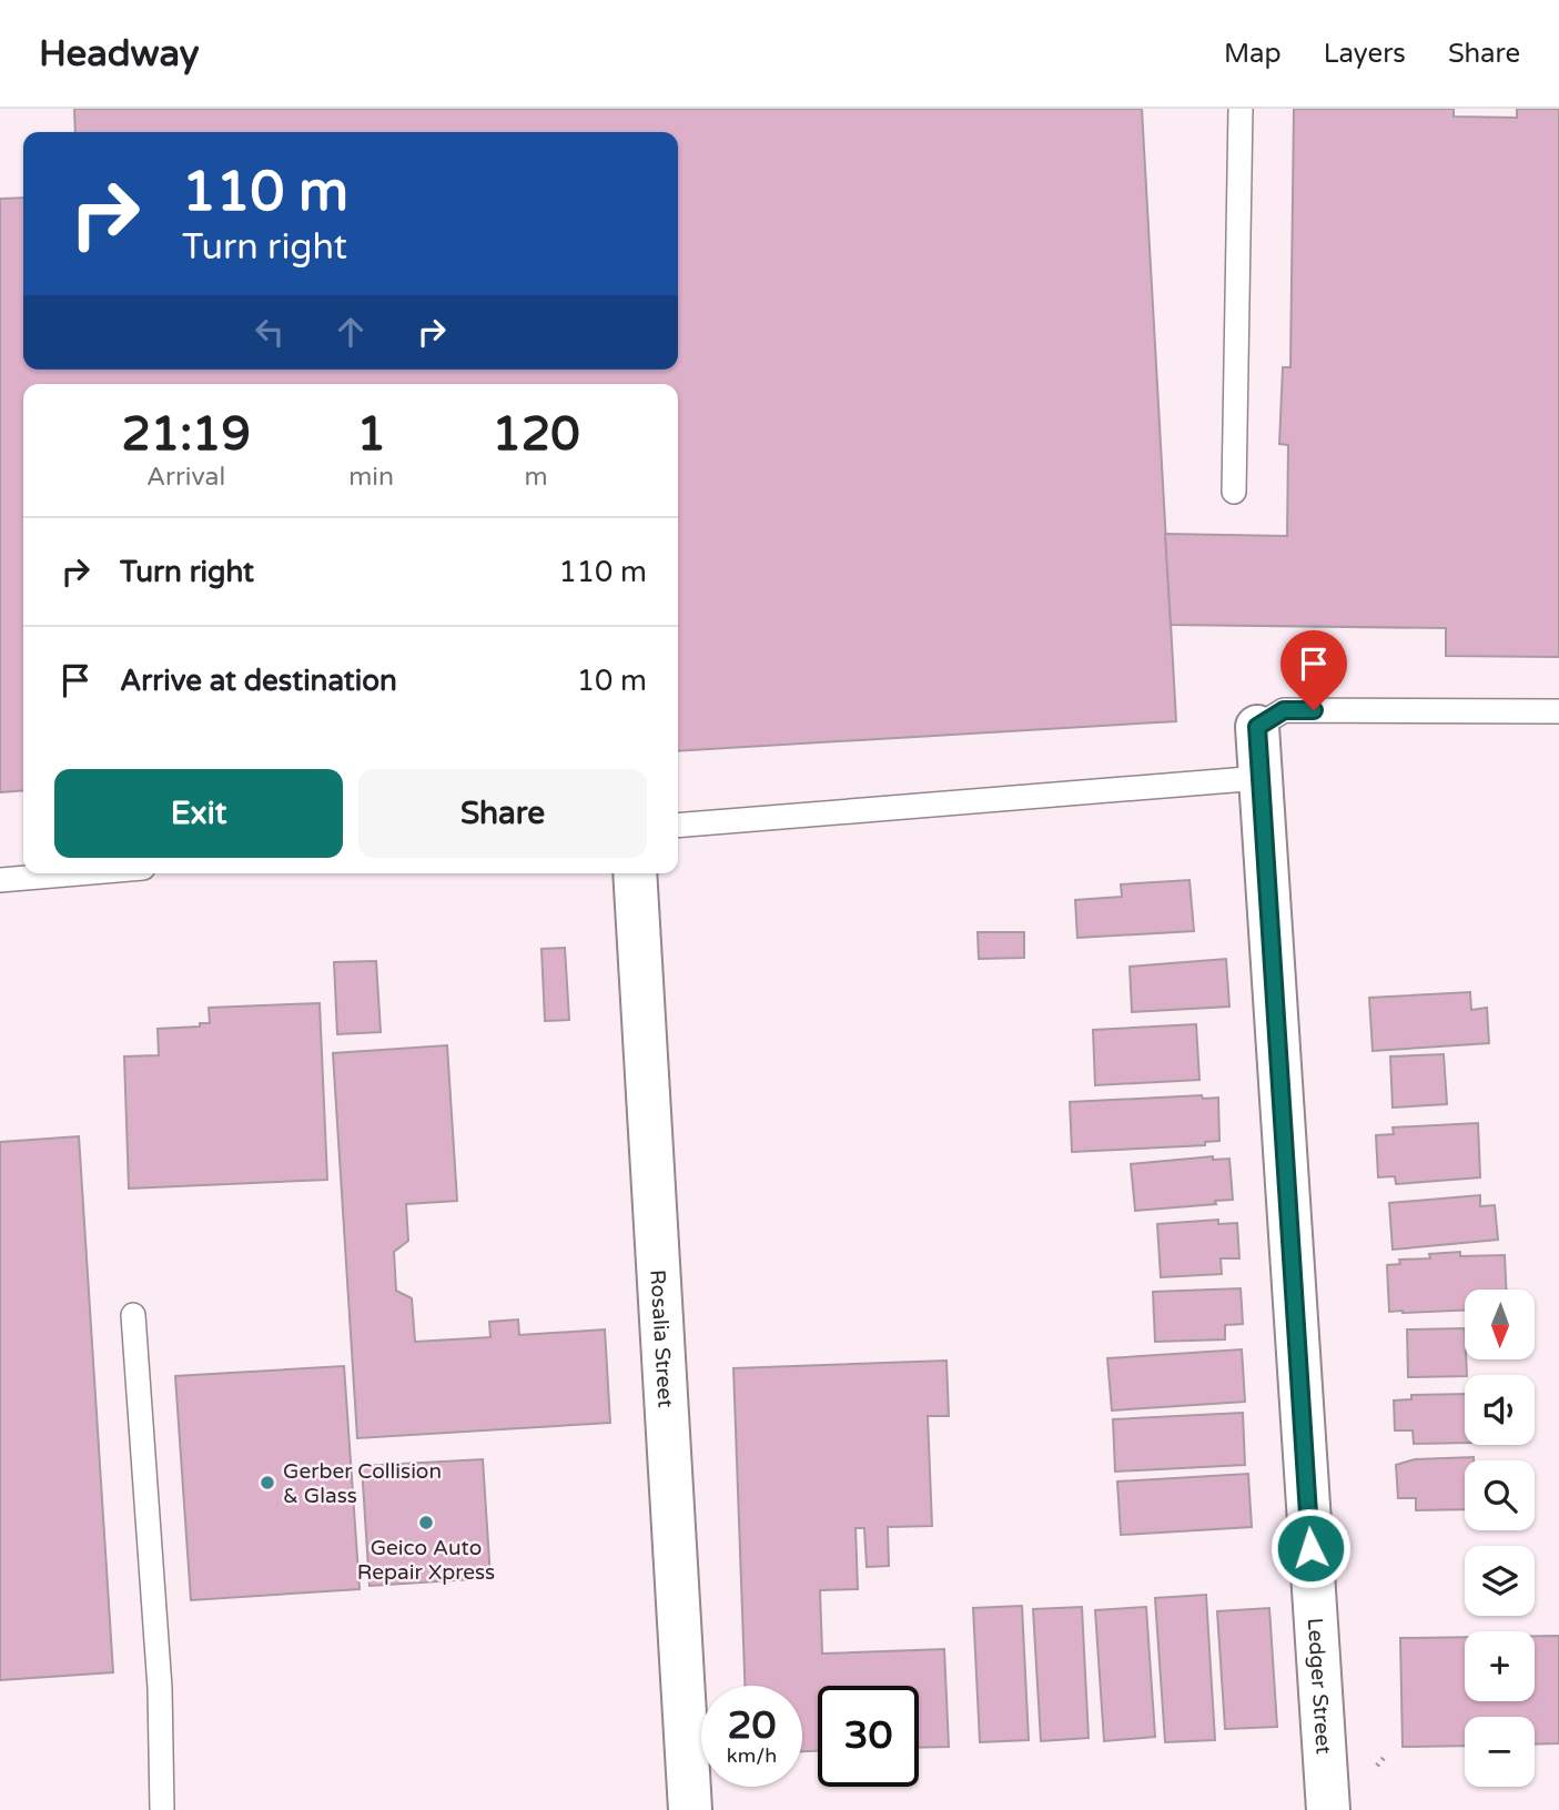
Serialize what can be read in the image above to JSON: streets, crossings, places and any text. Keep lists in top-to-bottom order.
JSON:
{
  "streets": {
    "street": ["Rosalia Street", "Ledger Street"]
  },
  "places": ["Gerber Collision & Glass", "Geico Auto Repair Xpress"],
  "north": "bottom",
  "page": {
    "header": "Headway",
    "nav": ["Map", "Layers", "Share"],
    "turn": ["110 m", "Turn right"],
    "eta": [
      "21:19",
      "Arrival",
      "1",
      "min",
      "120",
      "m"
    ],
    "list": [
      {
        "name": "Turn right",
        "value": "110 m"
      },
      {
        "name": "Arrive at destination",
        "value": "10 m"
      }
    ],
    "buttons": ["Exit", "Share"],
    "map_buttons": ["+", "−"],
    "speed": "20 km/h",
    "limit": "30"
  }
}
